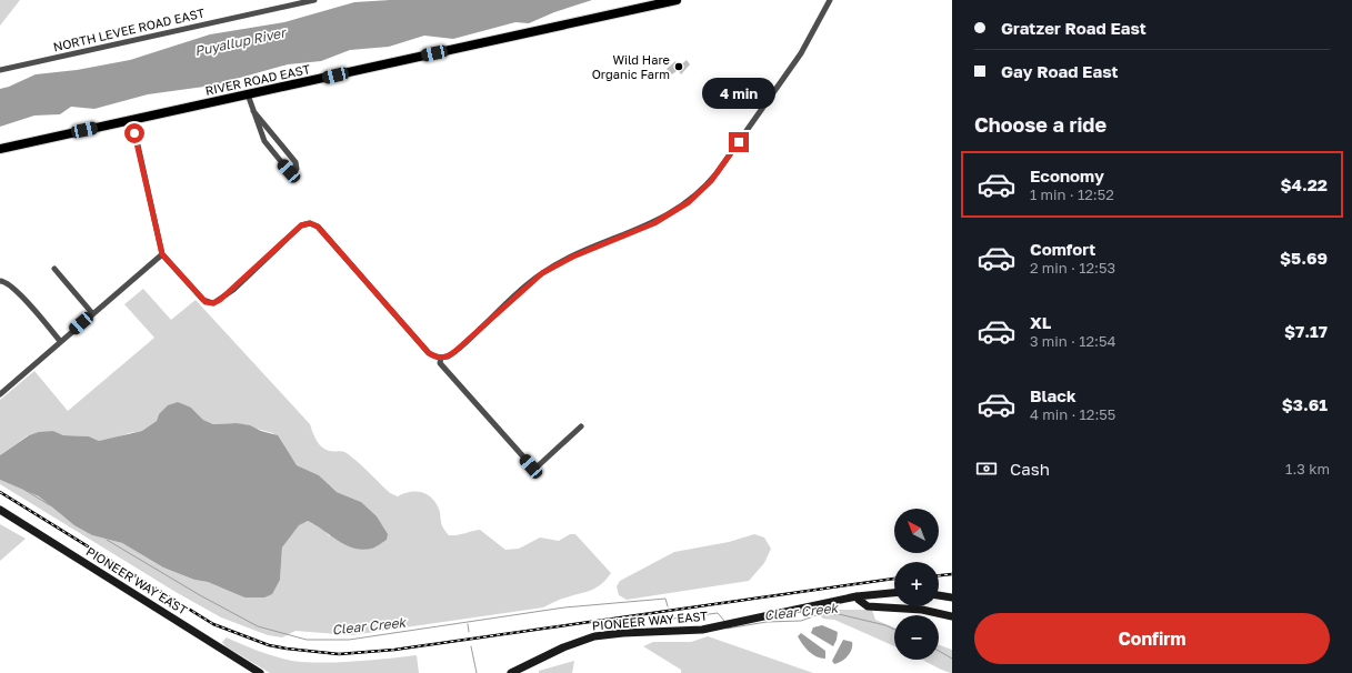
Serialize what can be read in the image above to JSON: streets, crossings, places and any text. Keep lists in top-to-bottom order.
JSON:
{
  "streets": {
    "main road": ["RIVER ROAD EAST", "PIONEER WAY EAST"],
    "street": ["NORTH LEVEE ROAD EAST"]
  },
  "water": ["Puyallup River", "Clear Creek"],
  "places": ["Wild Hare Organic Farm"],
  "north": "top left",
  "page": {
    "banner": ["Gratzer Road East", "Gay Road East"],
    "bubble": "4 min",
    "heading": "Choose a ride",
    "list": [
      {
        "name": "Economy",
        "note": "1 min · 12:52",
        "value": "$4.22"
      },
      {
        "name": "Comfort",
        "note": "2 min · 12:53",
        "value": "$5.69"
      },
      {
        "name": "XL",
        "note": "3 min · 12:54",
        "value": "$7.17"
      },
      {
        "name": "Black",
        "note": "4 min · 12:55",
        "value": "$3.61"
      }
    ],
    "pay": ["Cash", "1.3 km"],
    "map_buttons": ["+", "−"],
    "buttons": "Confirm"
  }
}
